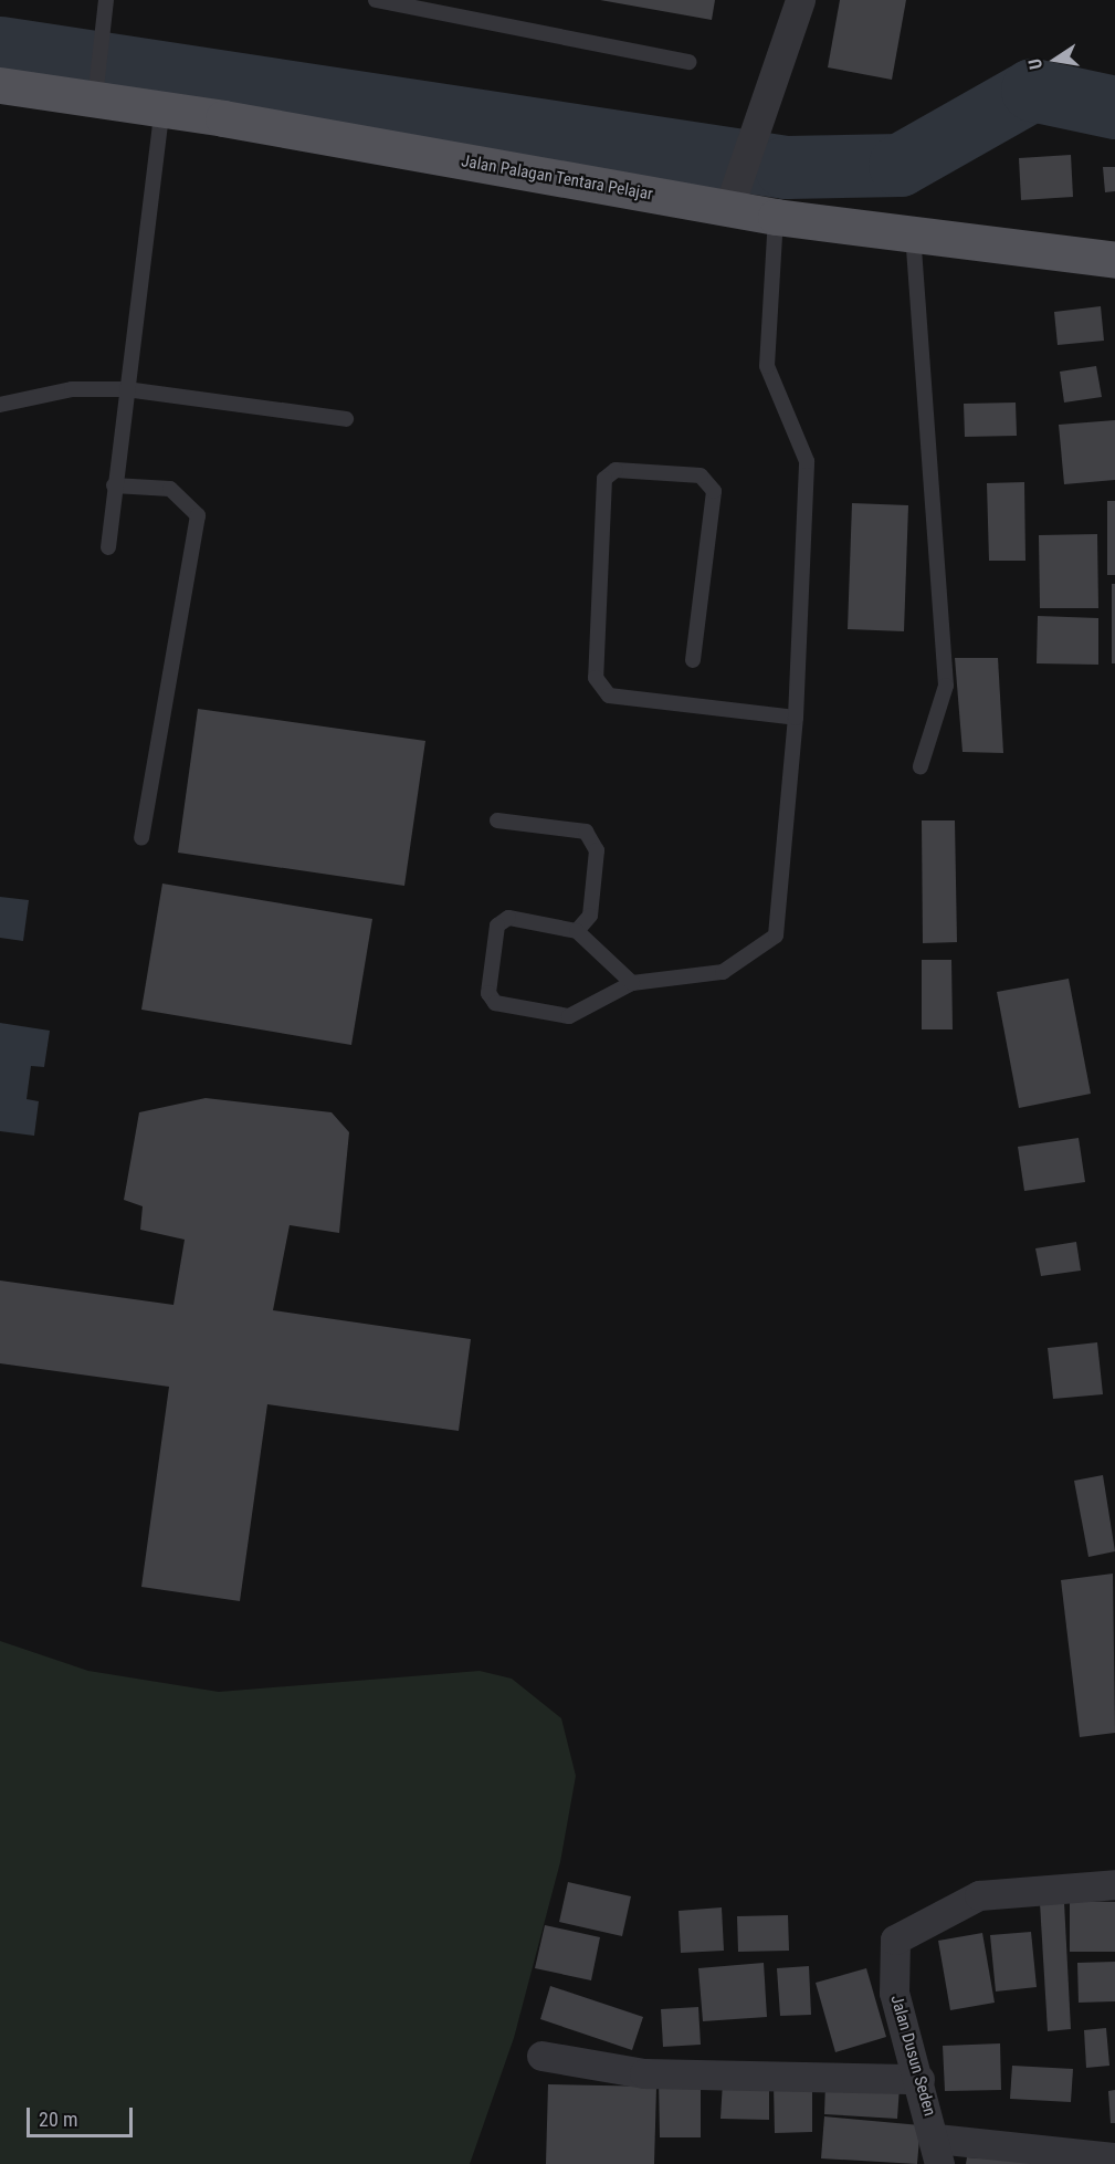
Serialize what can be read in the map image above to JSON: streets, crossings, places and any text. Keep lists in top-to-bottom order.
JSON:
{
  "streets": {
    "main road": ["Jalan Palagan Tentara Pelajar"],
    "street": ["Jalan Dusun Seden"]
  },
  "scale_bar": "20 m",
  "north": "left"
}
